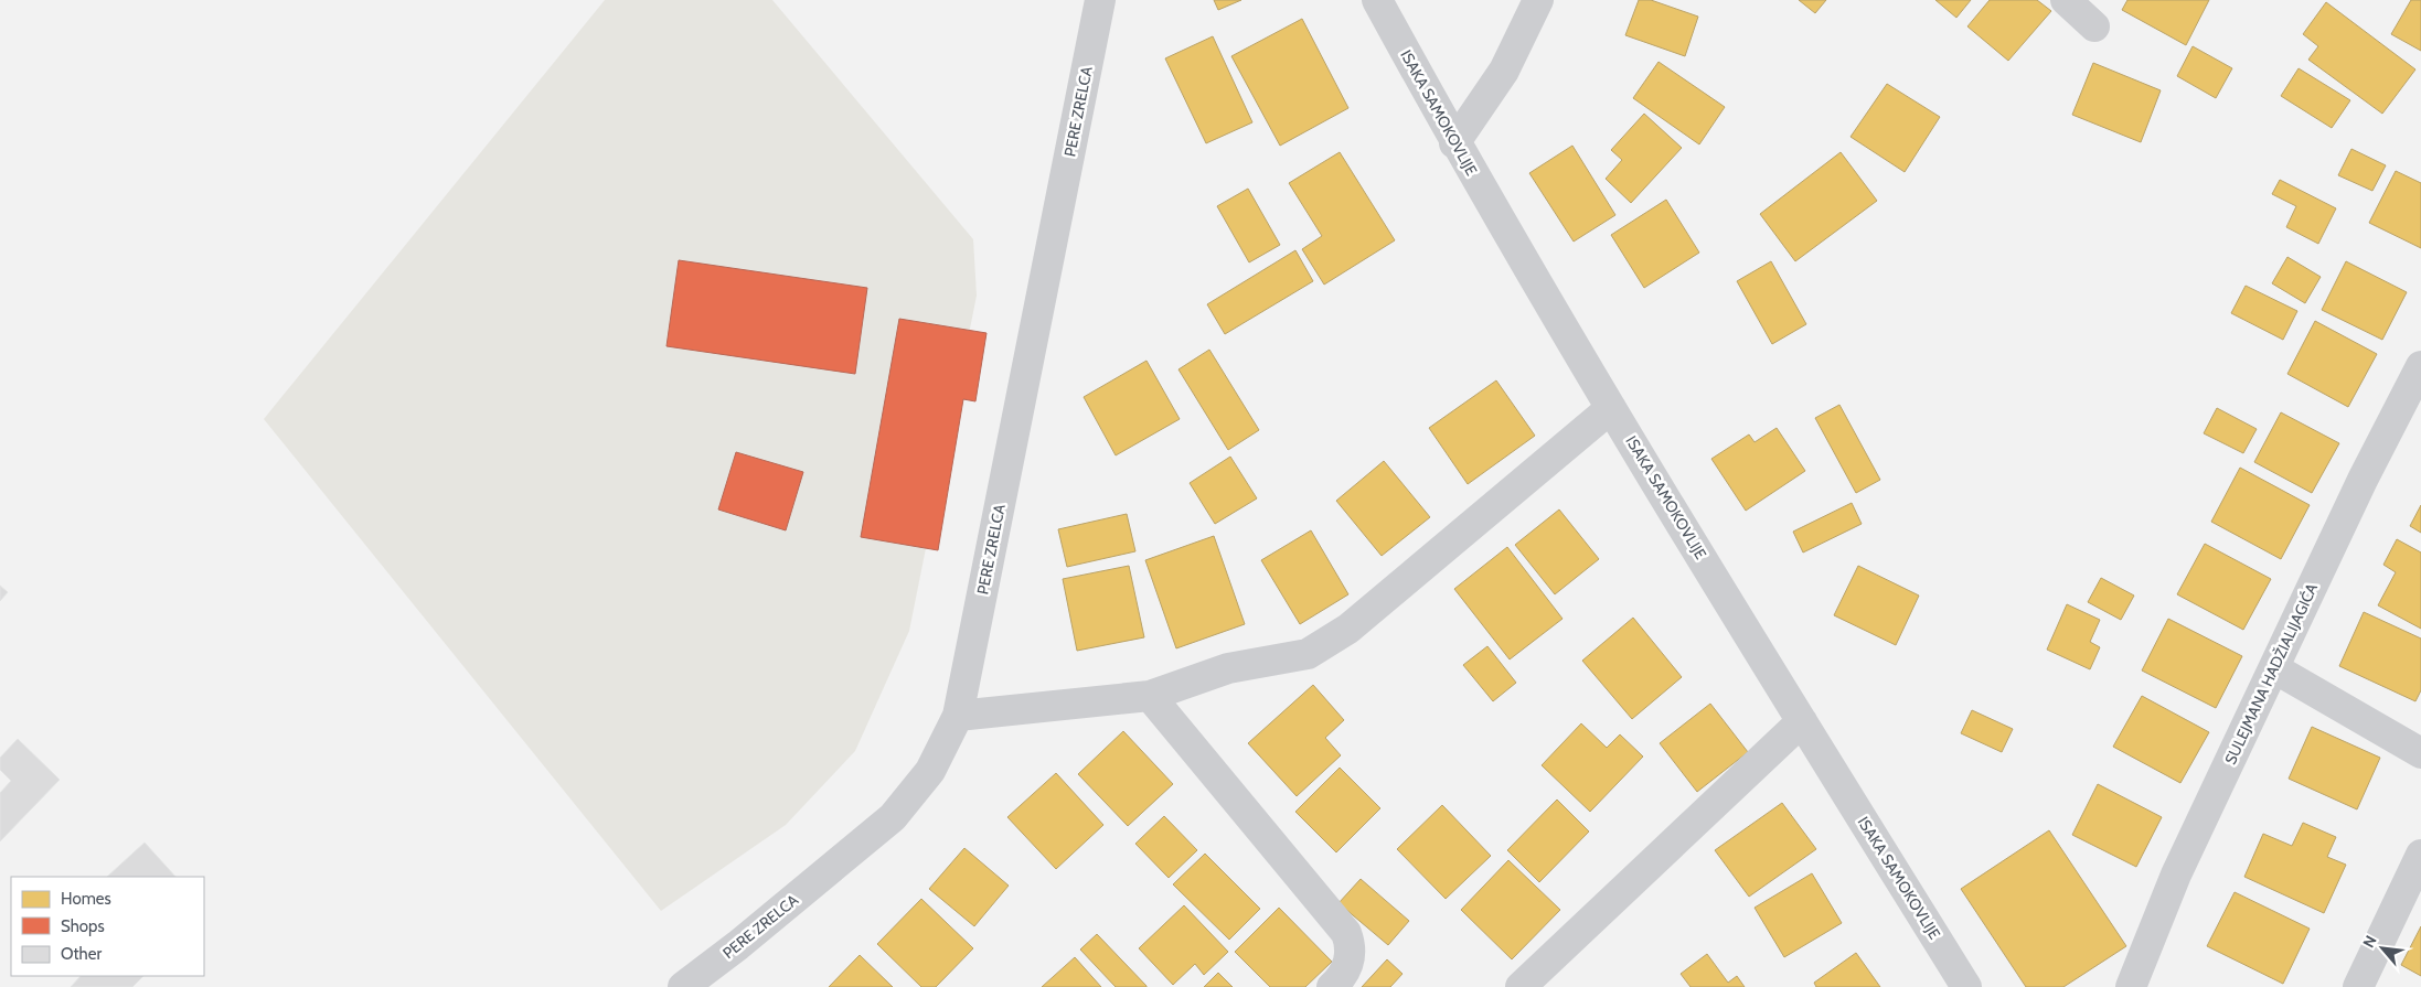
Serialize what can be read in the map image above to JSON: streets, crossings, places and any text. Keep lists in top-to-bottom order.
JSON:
{
  "streets": {
    "street": ["PERE ZRELCA", "ISAKA SAMOKOVLIJE", "SULEJMANA HADŽIALIJAGIĆA"]
  },
  "legend": ["Homes", "Shops", "Other"],
  "north": "top left"
}
